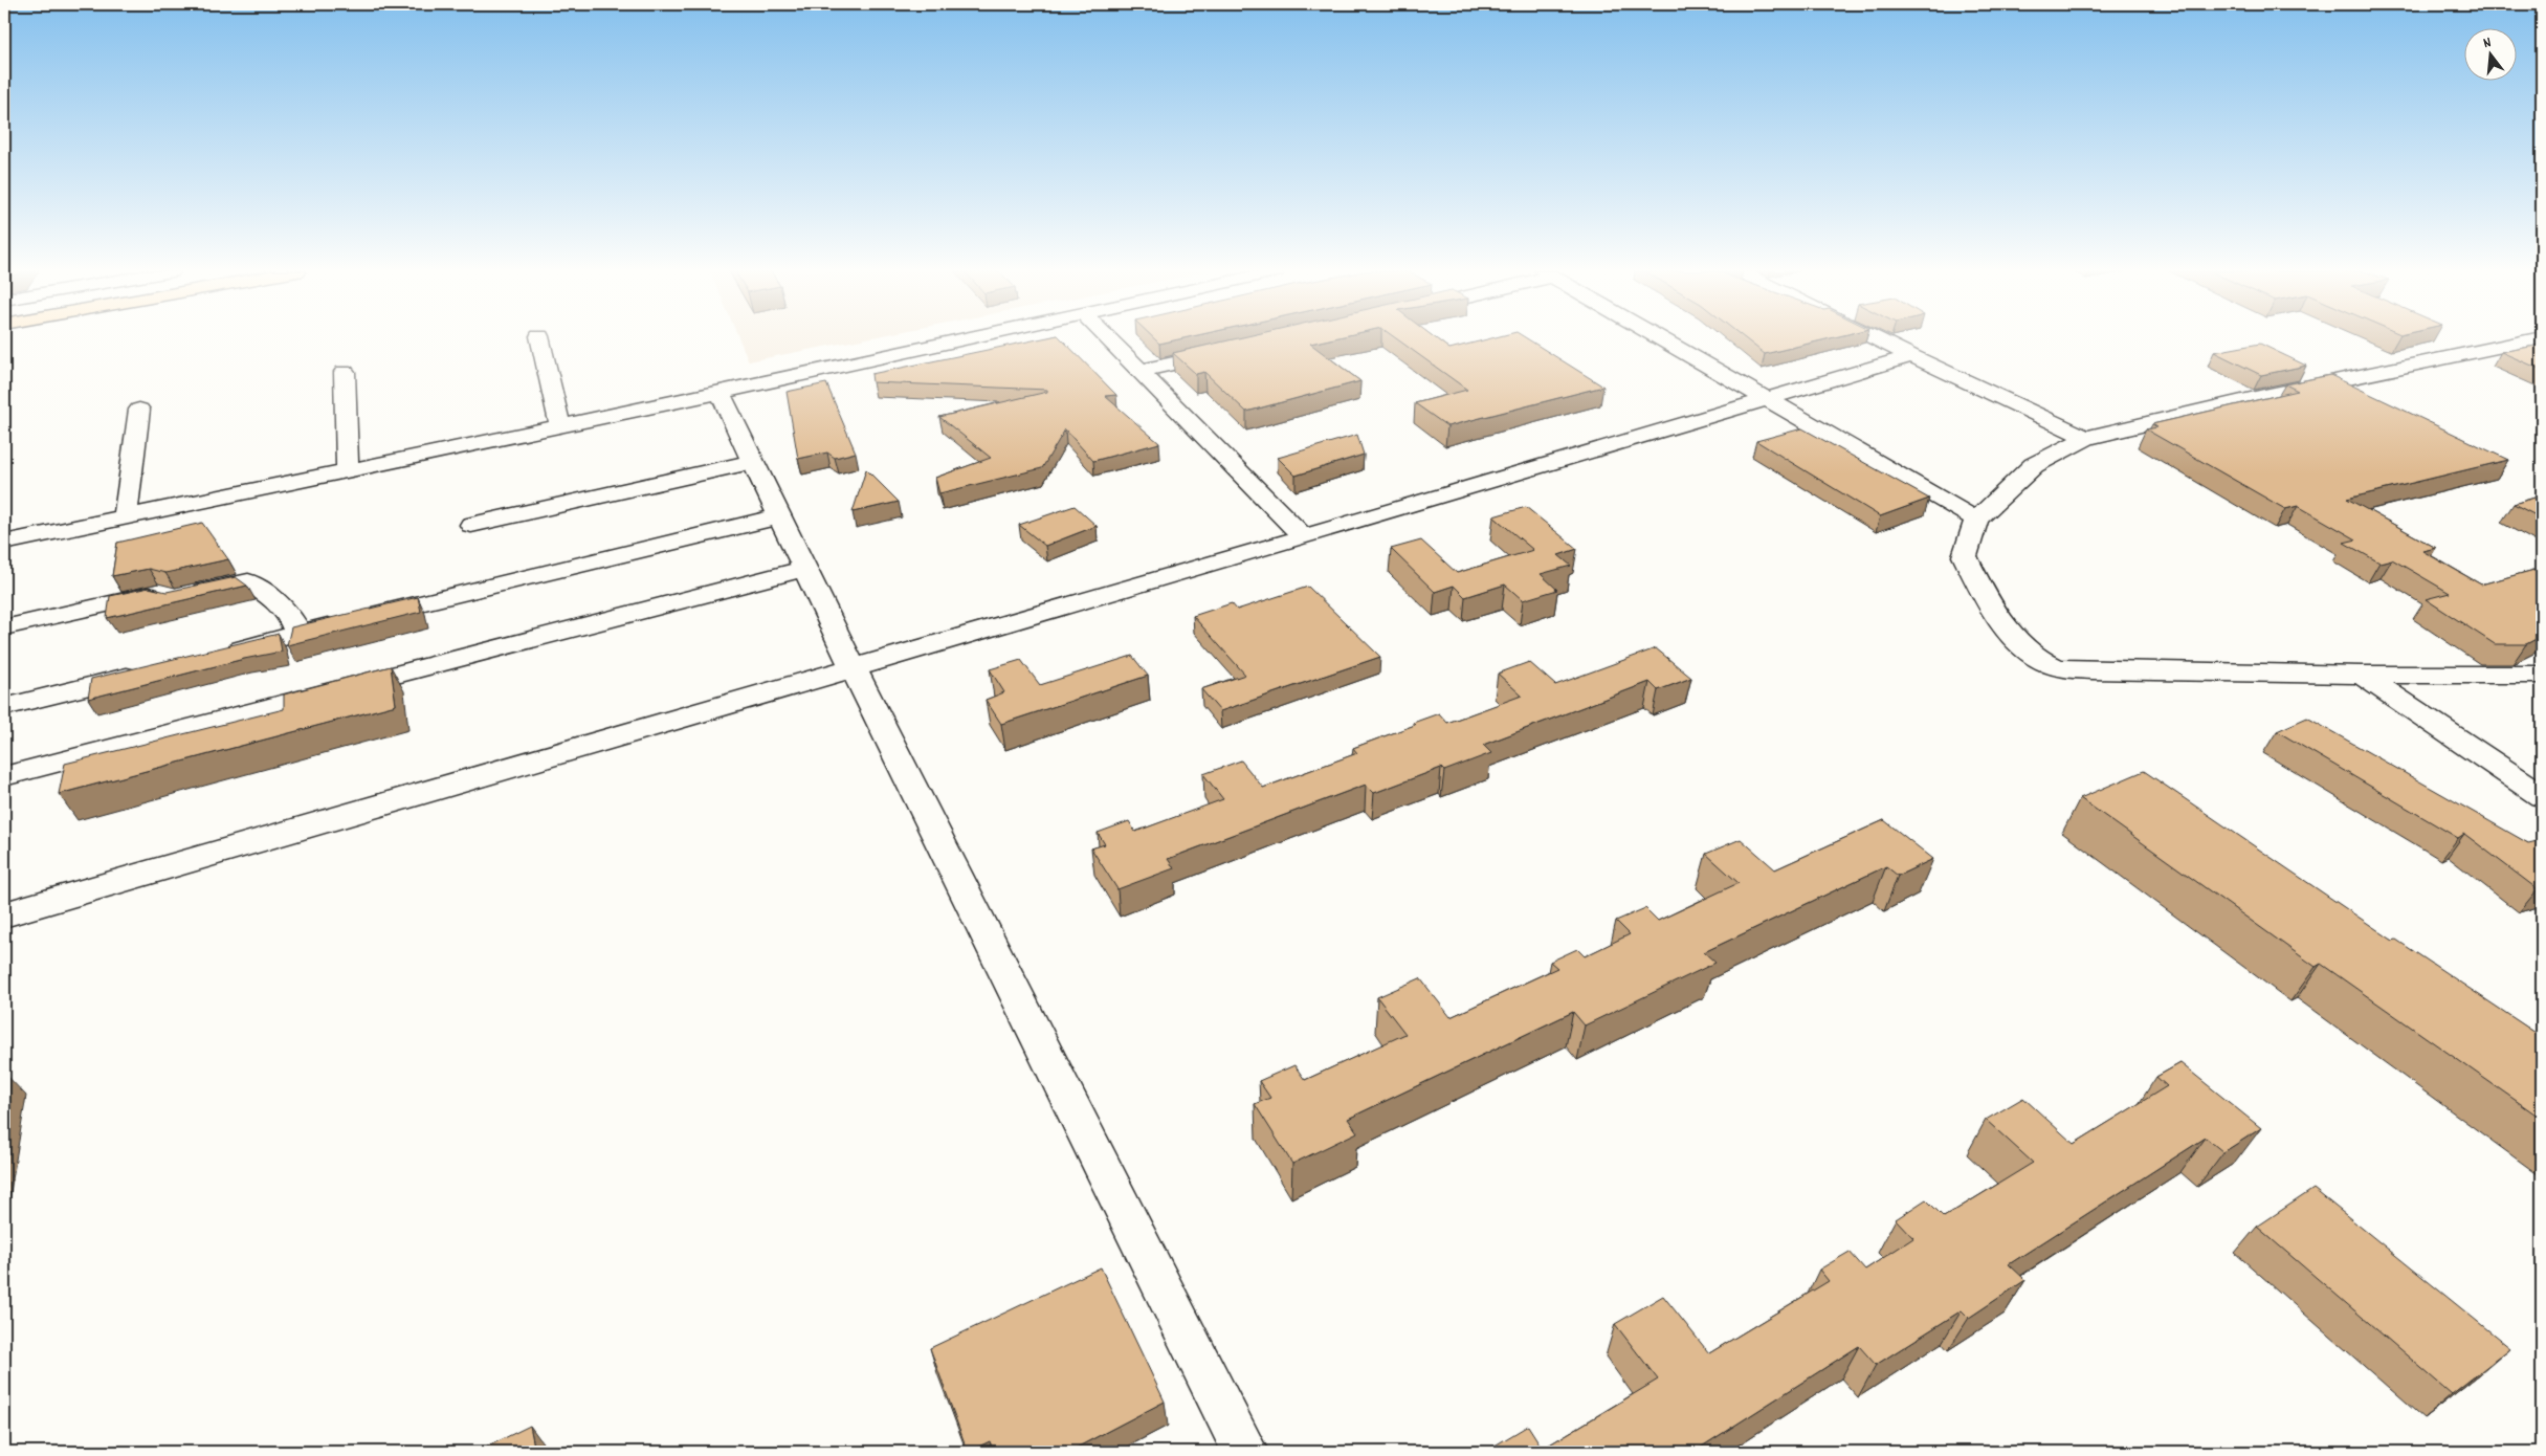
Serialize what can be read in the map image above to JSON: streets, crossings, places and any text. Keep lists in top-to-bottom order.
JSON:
{
  "north": "top"
}
